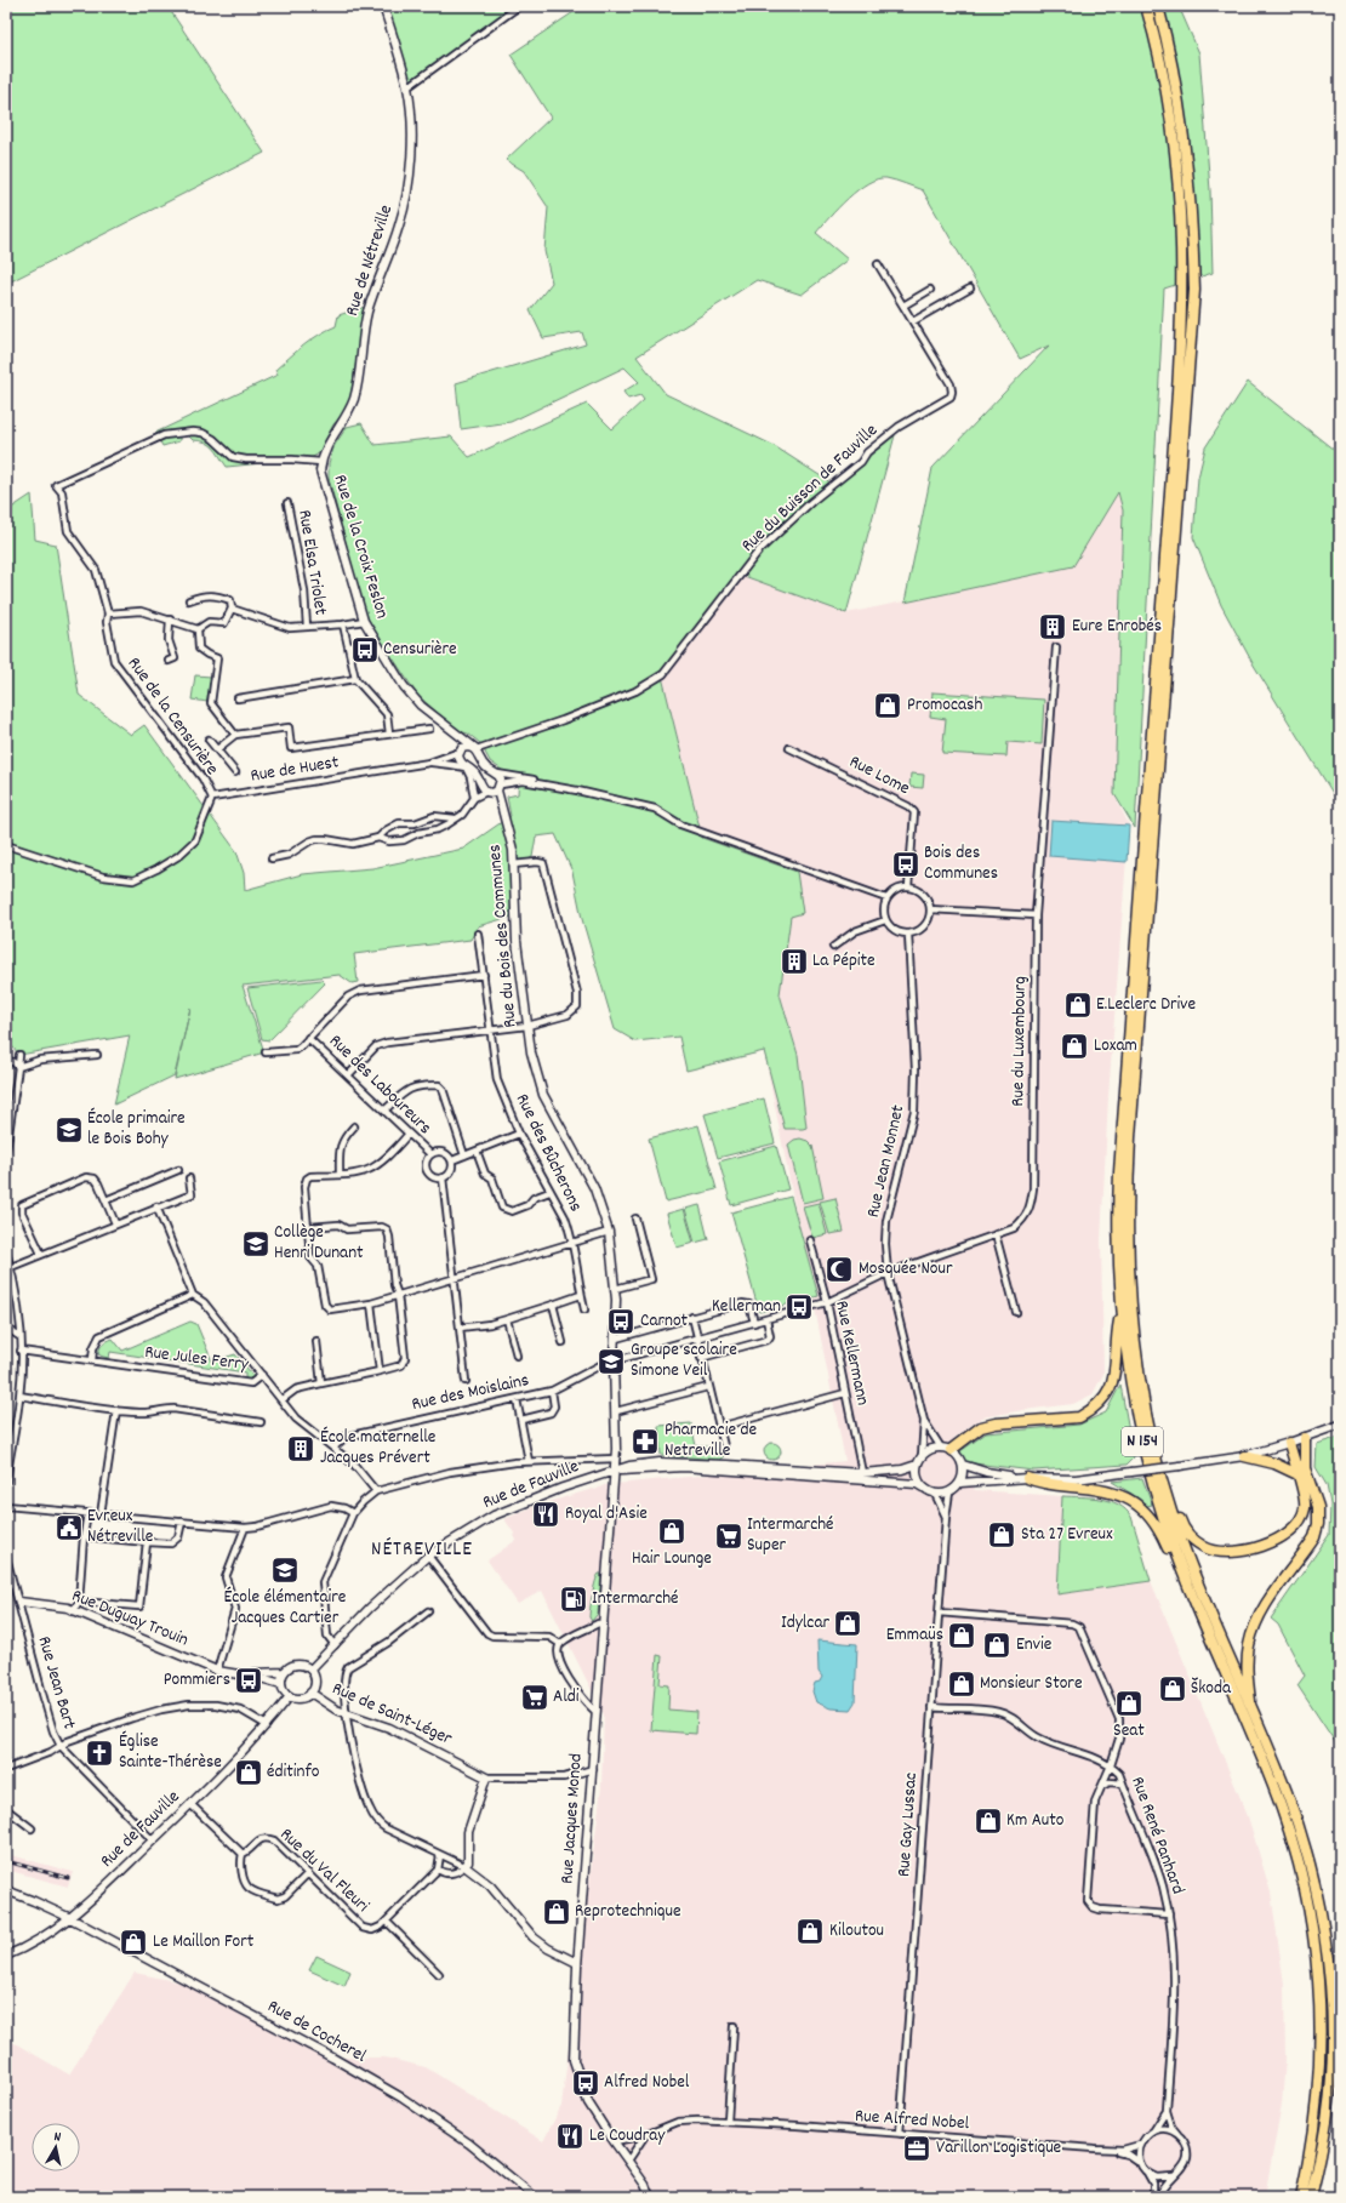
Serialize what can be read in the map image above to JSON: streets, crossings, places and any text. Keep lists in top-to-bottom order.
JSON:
{
  "streets": {
    "highway": ["N 154"],
    "street": [
      "Rue de Nétreville",
      "Rue du Buisson de Fauville",
      "Rue de la Croix Feslon",
      "Rue Elsa Triolet",
      "Rue de la Censurière",
      "Rue de Huest",
      "Rue Lome",
      "Rue du Bois des Communes",
      "Rue du Luxembourg",
      "Rue des Laboureurs",
      "Rue des Bûcherons",
      "Rue Jean Monnet",
      "Rue Kellermann",
      "Rue Jules Ferry",
      "Rue des Moislains",
      "Rue de Fauville",
      "Rue Duguay Trouin",
      "Rue Jean Bart",
      "Rue de Saint-Léger",
      "Rue Jacques Monod",
      "Rue Gay Lussac",
      "Rue René Panhard",
      "Rue du Val Fleuri",
      "Rue de Cocherel",
      "Rue Alfred Nobel"
    ]
  },
  "crossings": [
    ["Rue de Nétreville", "Rue de la Croix Feslon"],
    ["Rue de Nétreville", "Rue de la Censurière"],
    ["Rue du Buisson de Fauville", "Rue de la Croix Feslon"],
    ["Rue du Buisson de Fauville", "Rue du Bois des Communes"],
    ["Rue de la Croix Feslon", "Rue de la Censurière"],
    ["Rue de la Croix Feslon", "Rue de Huest"],
    ["Rue de la Croix Feslon", "Rue du Bois des Communes"],
    ["Rue de la Censurière", "Rue de Huest"],
    ["Rue Lome", "Rue Jean Monnet"],
    ["Rue du Bois des Communes", "Rue des Moislains"],
    ["Rue du Bois des Communes", "Rue de Fauville"],
    ["Rue du Bois des Communes", "Rue Jacques Monod"],
    ["Rue du Luxembourg", "Rue Jean Monnet"],
    ["Rue du Luxembourg", "Rue Kellermann"],
    ["Rue du Luxembourg", "Rue des Moislains"],
    ["Rue Jean Monnet", "Rue de Fauville"],
    ["Rue Jean Monnet", "Rue Gay Lussac"],
    ["Rue Kellermann", "Rue de Fauville"],
    ["Rue Jules Ferry", "Rue des Moislains"],
    ["Rue de Fauville", "Rue Duguay Trouin"],
    ["Rue de Fauville", "Rue Jean Bart"],
    ["Rue de Fauville", "Rue de Saint-Léger"],
    ["Rue de Fauville", "Rue Jacques Monod"],
    ["Rue de Fauville", "Rue Gay Lussac"],
    ["Rue de Fauville", "Rue de Cocherel"],
    ["Rue Duguay Trouin", "Rue Jean Bart"],
    ["Rue Duguay Trouin", "Rue de Saint-Léger"],
    ["Rue Jacques Monod", "Rue Alfred Nobel"],
    ["Rue Gay Lussac", "Rue René Panhard"],
    ["Rue Gay Lussac", "Rue Alfred Nobel"],
    ["Rue René Panhard", "Rue Alfred Nobel"]
  ],
  "districts": ["NÉTREVILLE"],
  "places": {
    "building": ["Eure Enrobés", "La Pépite", "École maternelle Jacques Prévert"],
    "bus stop": [
      "Censurière",
      "Bois des Communes",
      "Kellerman",
      "Carnot",
      "Pommiers",
      "Alfred Nobel"
    ],
    "shop": [
      "Promocash",
      "E.Leclerc Drive",
      "Loxam",
      "Hair Lounge",
      "Sta 27 Evreux",
      "Idylcar",
      "Emmaüs",
      "Envie",
      "Monsieur Store",
      "Škoda",
      "Seat",
      "éditinfo",
      "Km Auto",
      "Reprotechnique",
      "Kiloutou",
      "Le Maillon Fort"
    ],
    "school or university": [
      "École primaire le Bois Bohy",
      "Collège Henri Dunant",
      "Groupe scolaire Simone Veil",
      "École élémentaire Jacques Cartier"
    ],
    "mosque": ["Mosquée Nour"],
    "pharmacy": ["Pharmacie de Netreville"],
    "restaurant": ["Royal d'Asie", "Le Coudray"],
    "public building": ["Evreux Nétreville"],
    "supermarket": ["Intermarché Super", "Aldi"],
    "fuel station": ["Intermarché"],
    "church": ["Église Sainte-Thérèse"],
    "office": ["Varillon Logistique"]
  },
  "north": "top"
}
